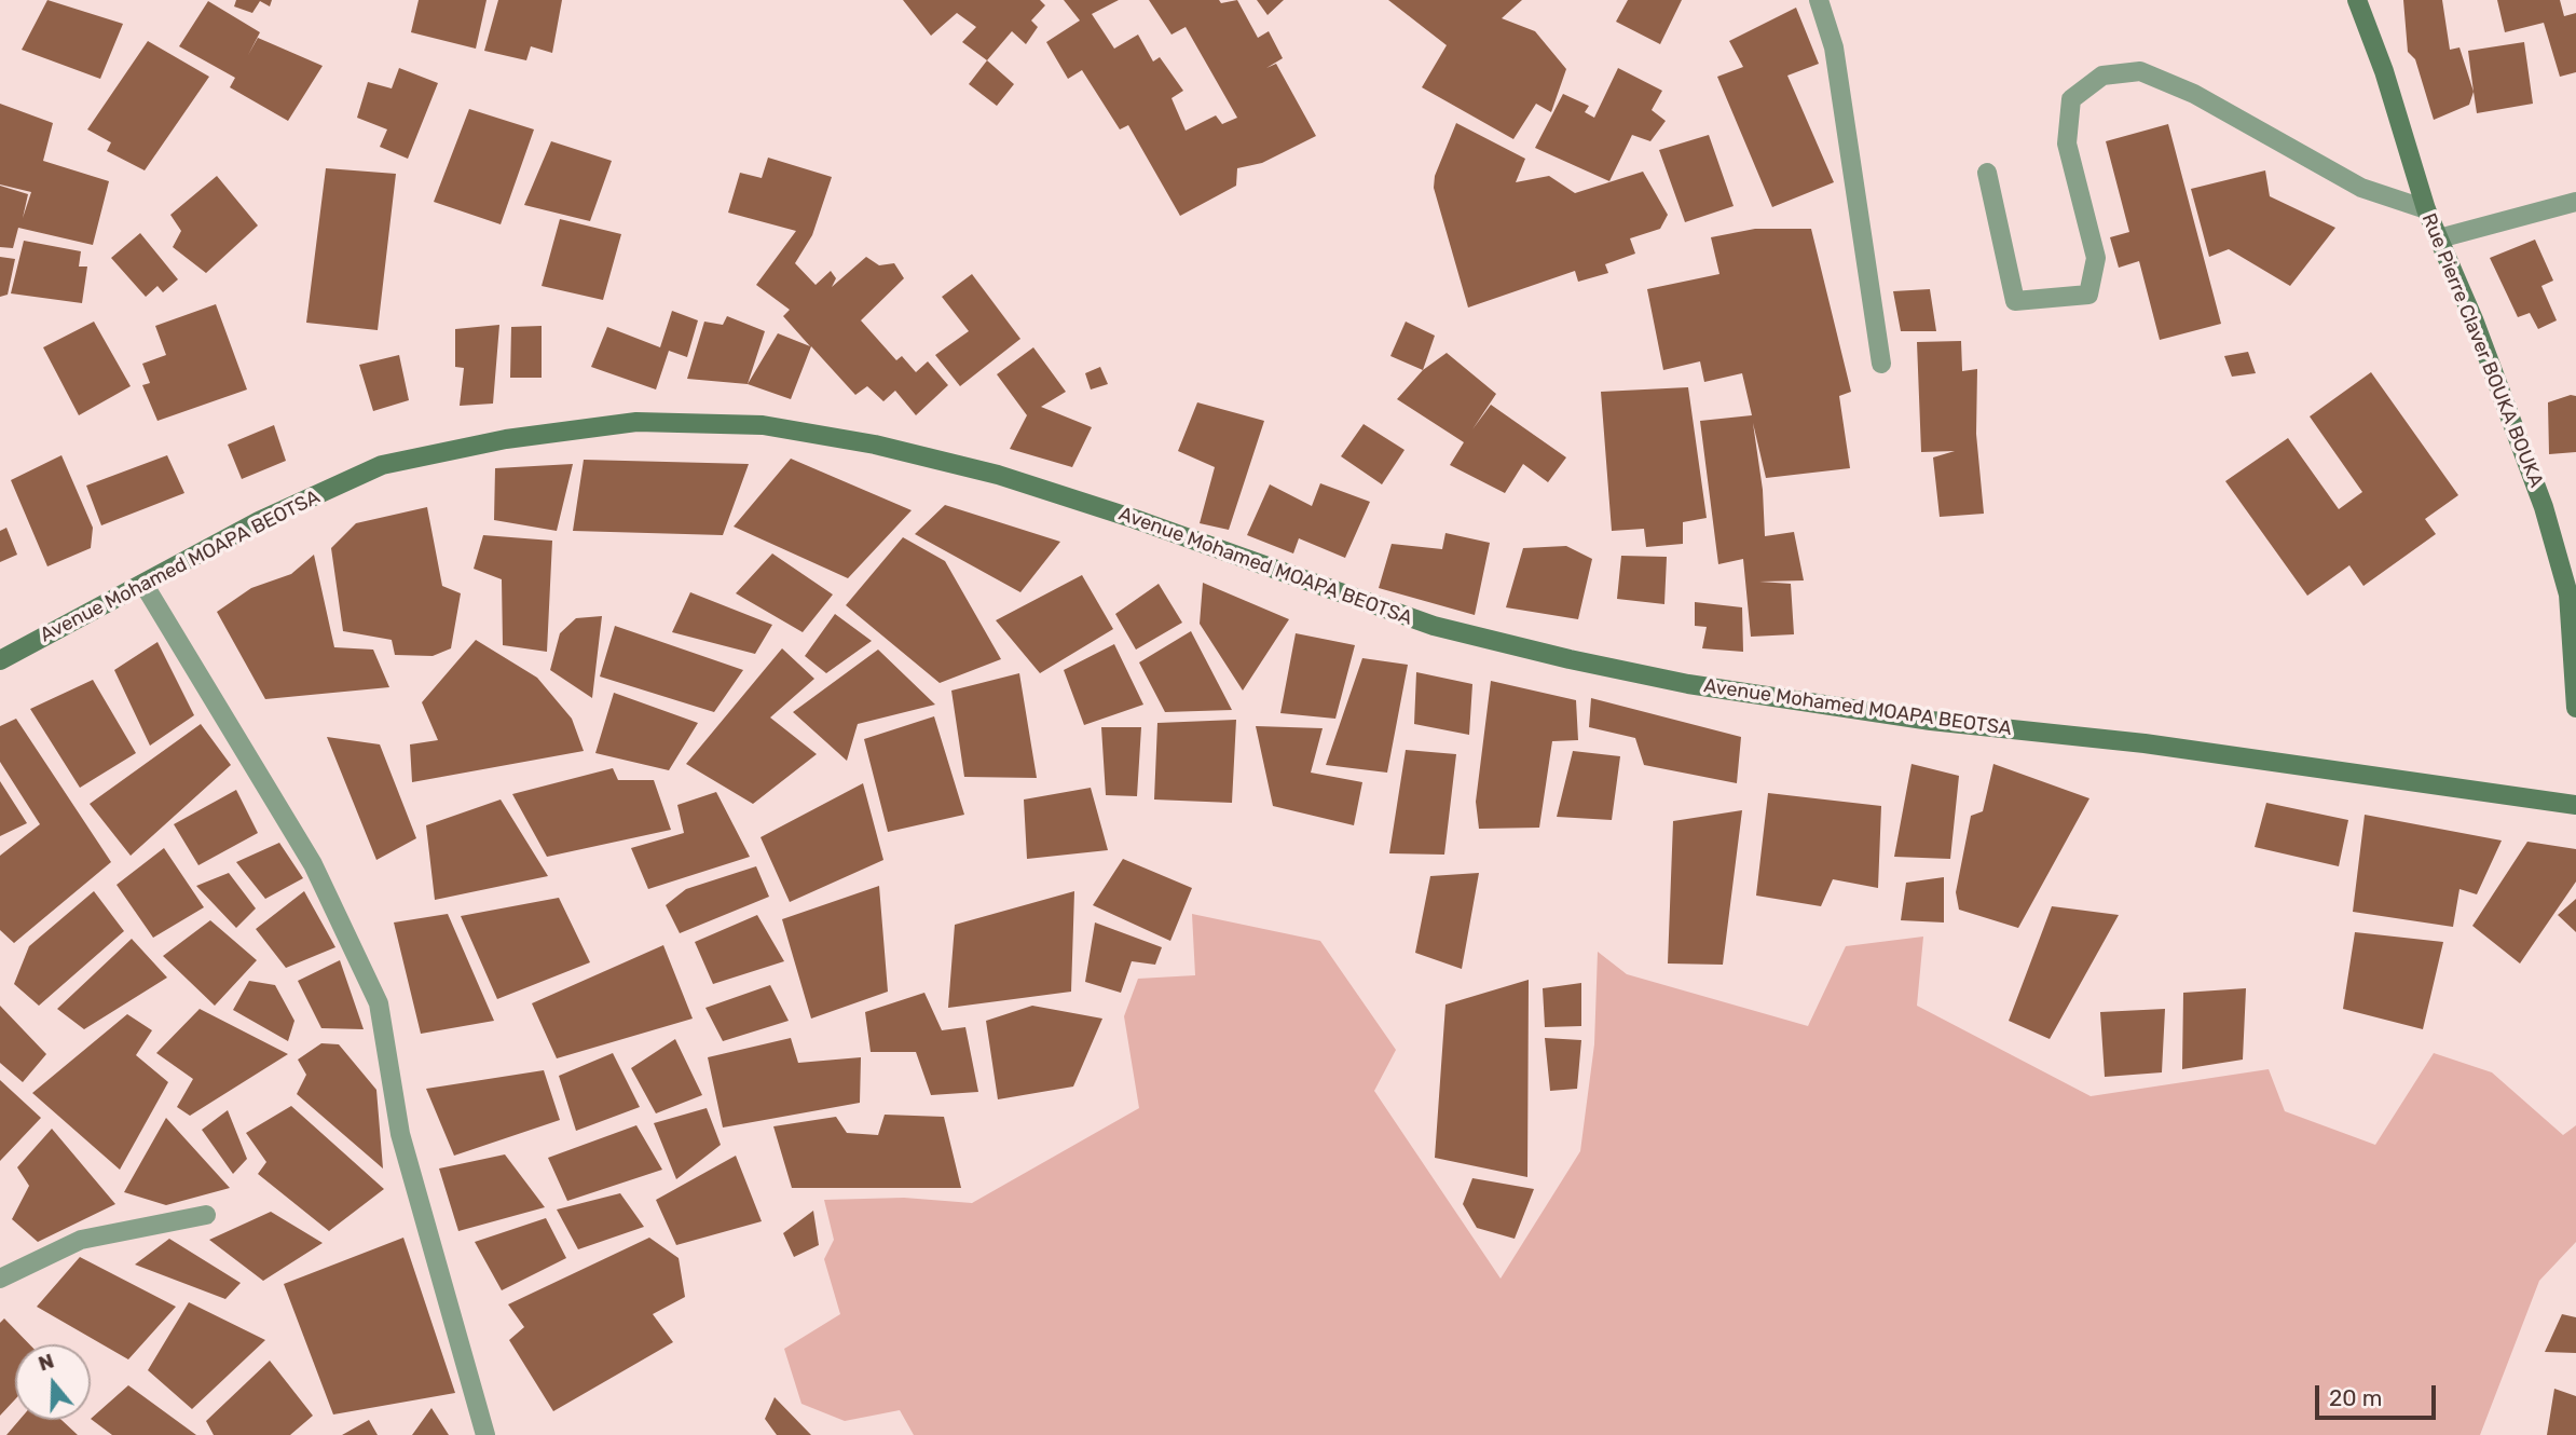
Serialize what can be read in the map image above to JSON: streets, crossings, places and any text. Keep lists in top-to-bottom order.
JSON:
{
  "streets": {
    "main road": ["Rue Pierre Claver BOUKA BOUKA", "Avenue Mohamed MOAPA BEOTSA"]
  },
  "scale_bar": "20 m",
  "north": "top"
}
